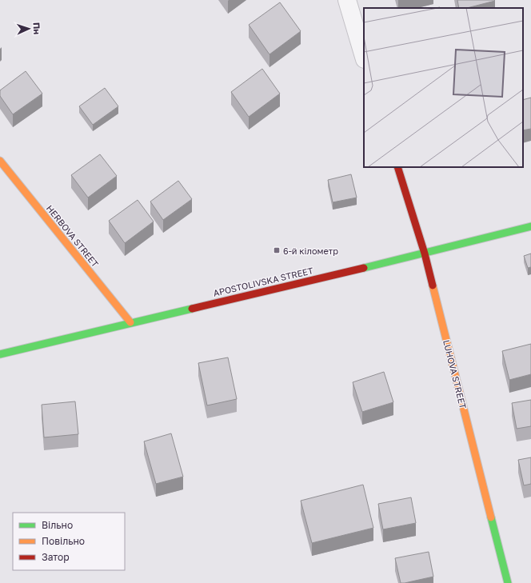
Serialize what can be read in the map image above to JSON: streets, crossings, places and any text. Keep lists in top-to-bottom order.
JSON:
{
  "streets": {
    "street": ["HERBOVA STREET", "APOSTOLIVSKA STREET", "LUHOVA STREET"]
  },
  "crossings": [
    ["HERBOVA STREET", "APOSTOLIVSKA STREET"],
    ["APOSTOLIVSKA STREET", "LUHOVA STREET"]
  ],
  "places": {
    "transit": ["6-й кілометр"]
  },
  "legend": ["Вільно", "Повільно", "Затор"],
  "north": "right"
}
